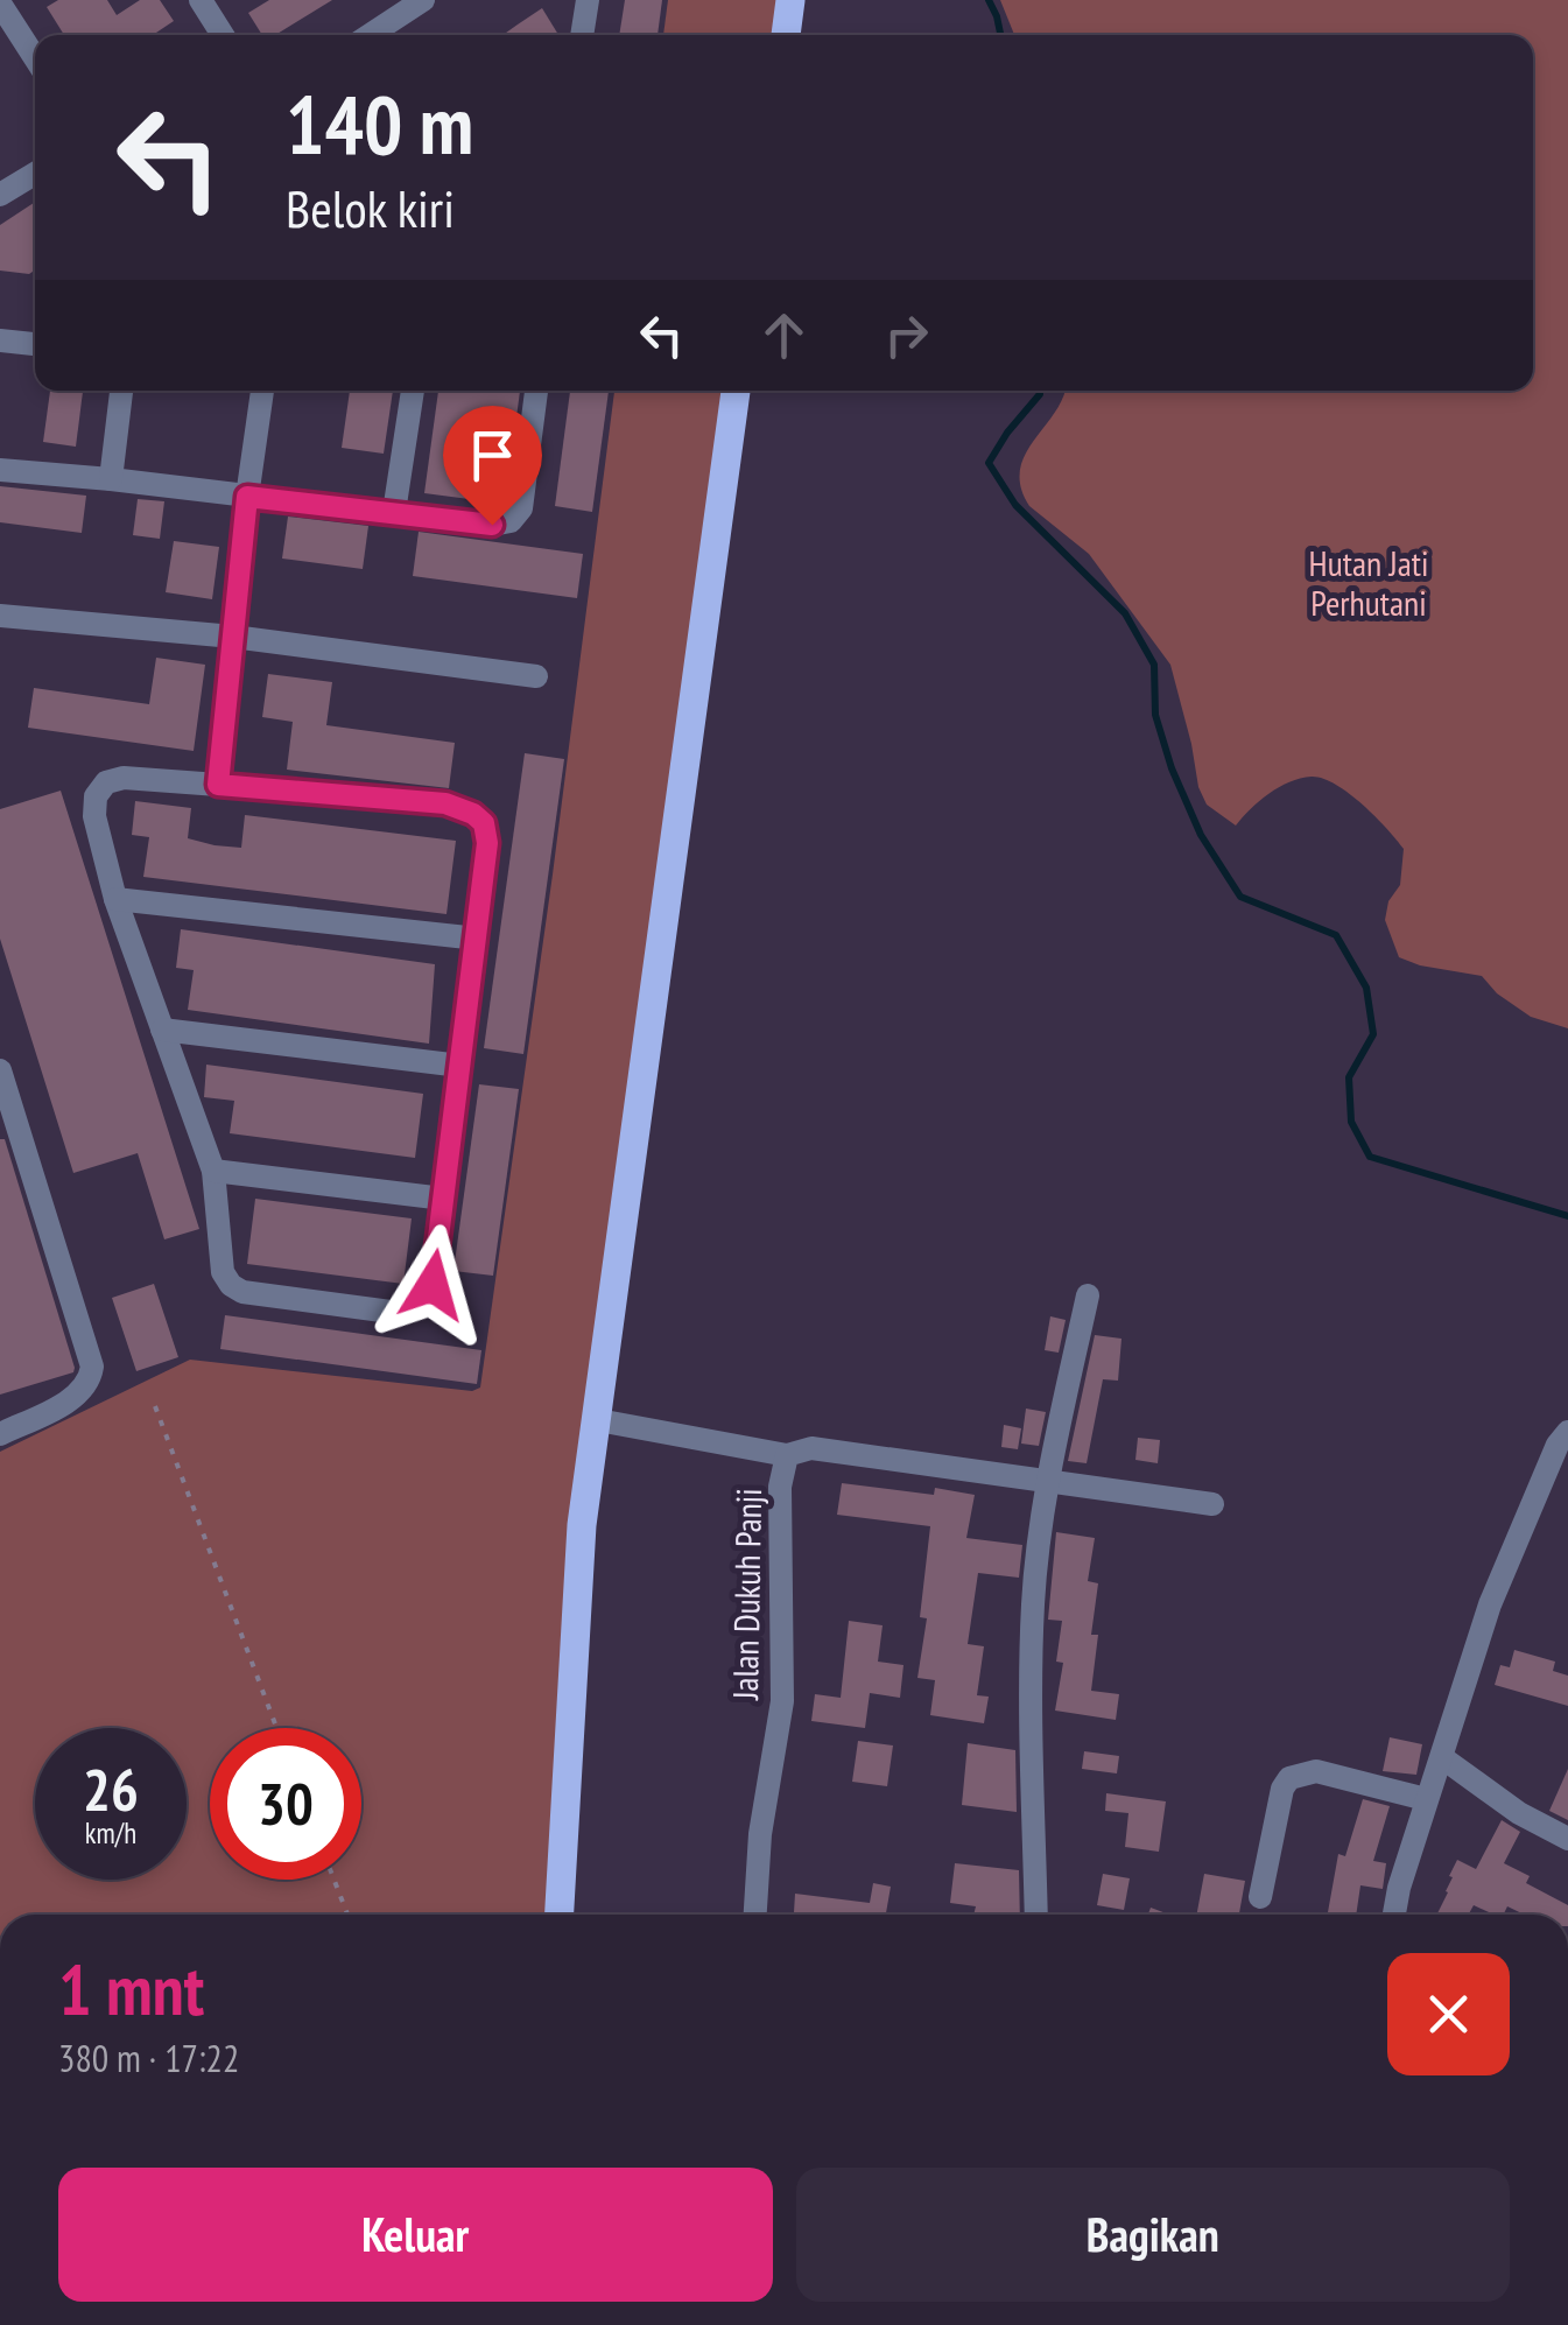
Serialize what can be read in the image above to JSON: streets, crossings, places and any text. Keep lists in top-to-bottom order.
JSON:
{
  "streets": {
    "street": ["Jalan Dukuh Panji"]
  },
  "parks": ["Hutan Jati Perhutani"],
  "page": {
    "turn": ["140 m", "Belok kiri"],
    "speed": "26 km/h",
    "limit": "30",
    "heading": ["1 mnt", "380 m · 17:22"],
    "buttons": ["Keluar", "Bagikan"]
  }
}
